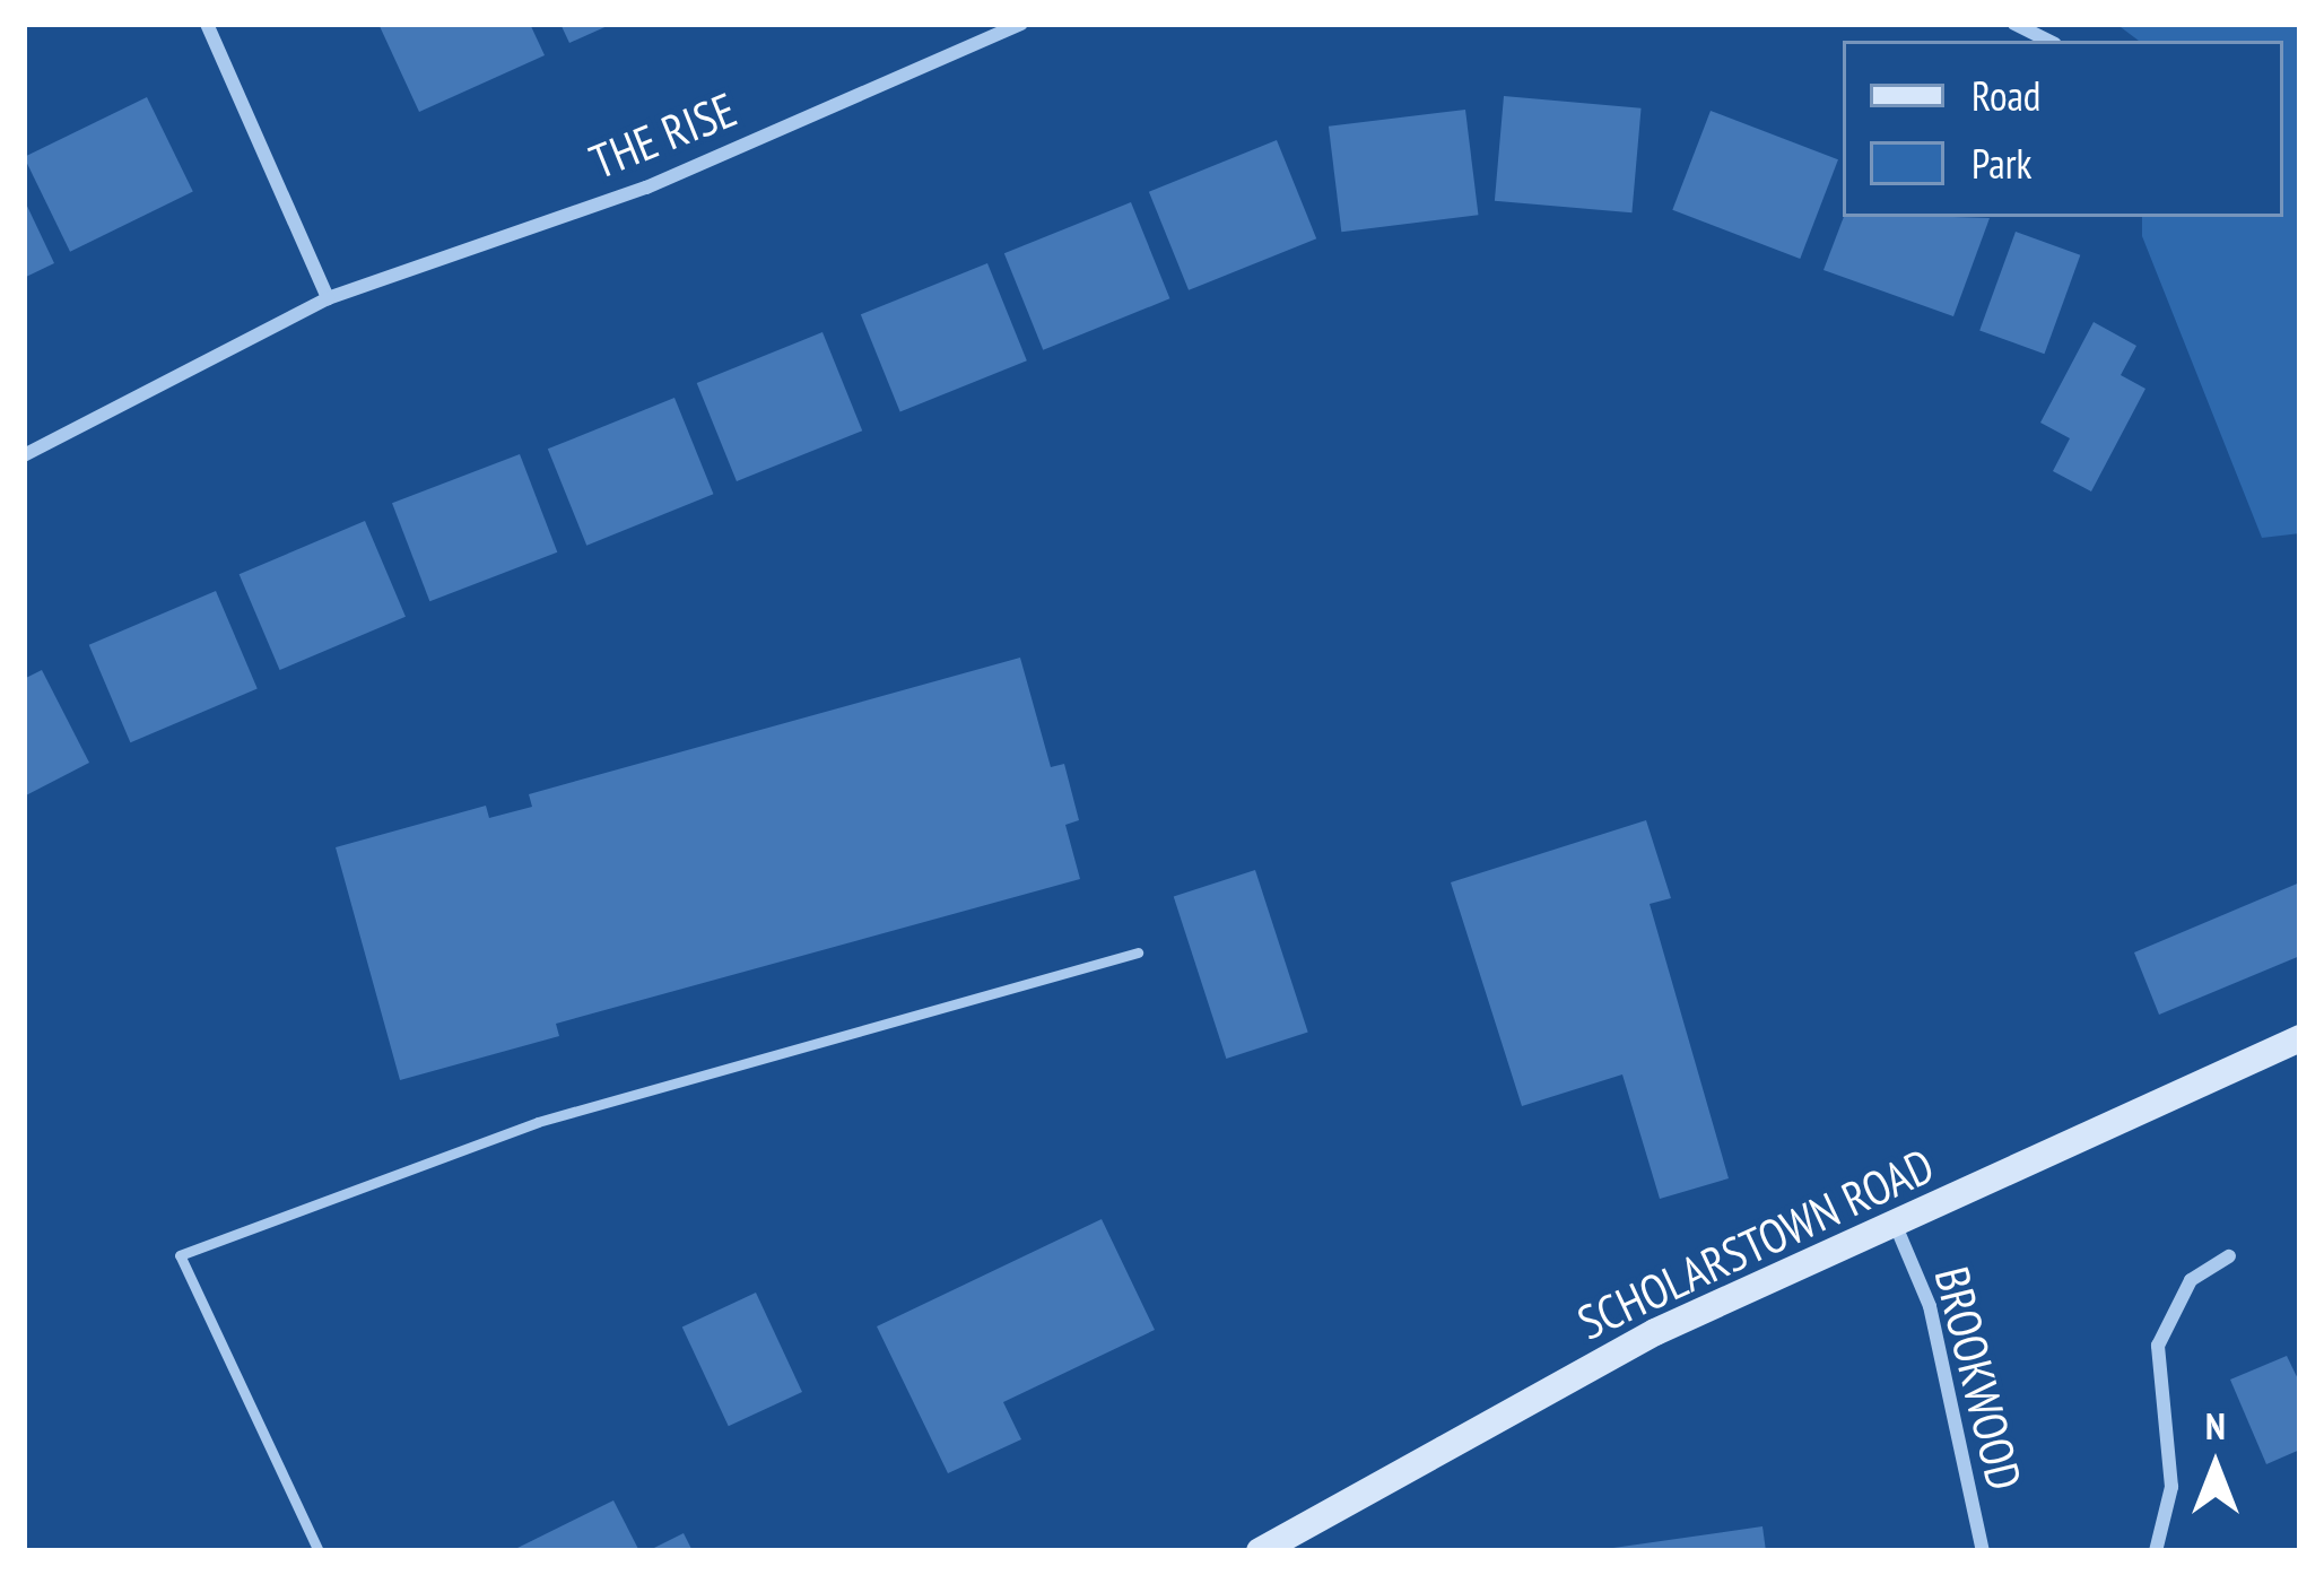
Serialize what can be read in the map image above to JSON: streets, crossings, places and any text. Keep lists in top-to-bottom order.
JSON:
{
  "streets": {
    "main road": ["SCHOLARSTOWN ROAD"],
    "street": ["THE RISE", "BROOKWOOD"]
  },
  "crossings": [
    ["SCHOLARSTOWN ROAD", "BROOKWOOD"]
  ],
  "legend": ["Road", "Park"],
  "north": "top"
}
